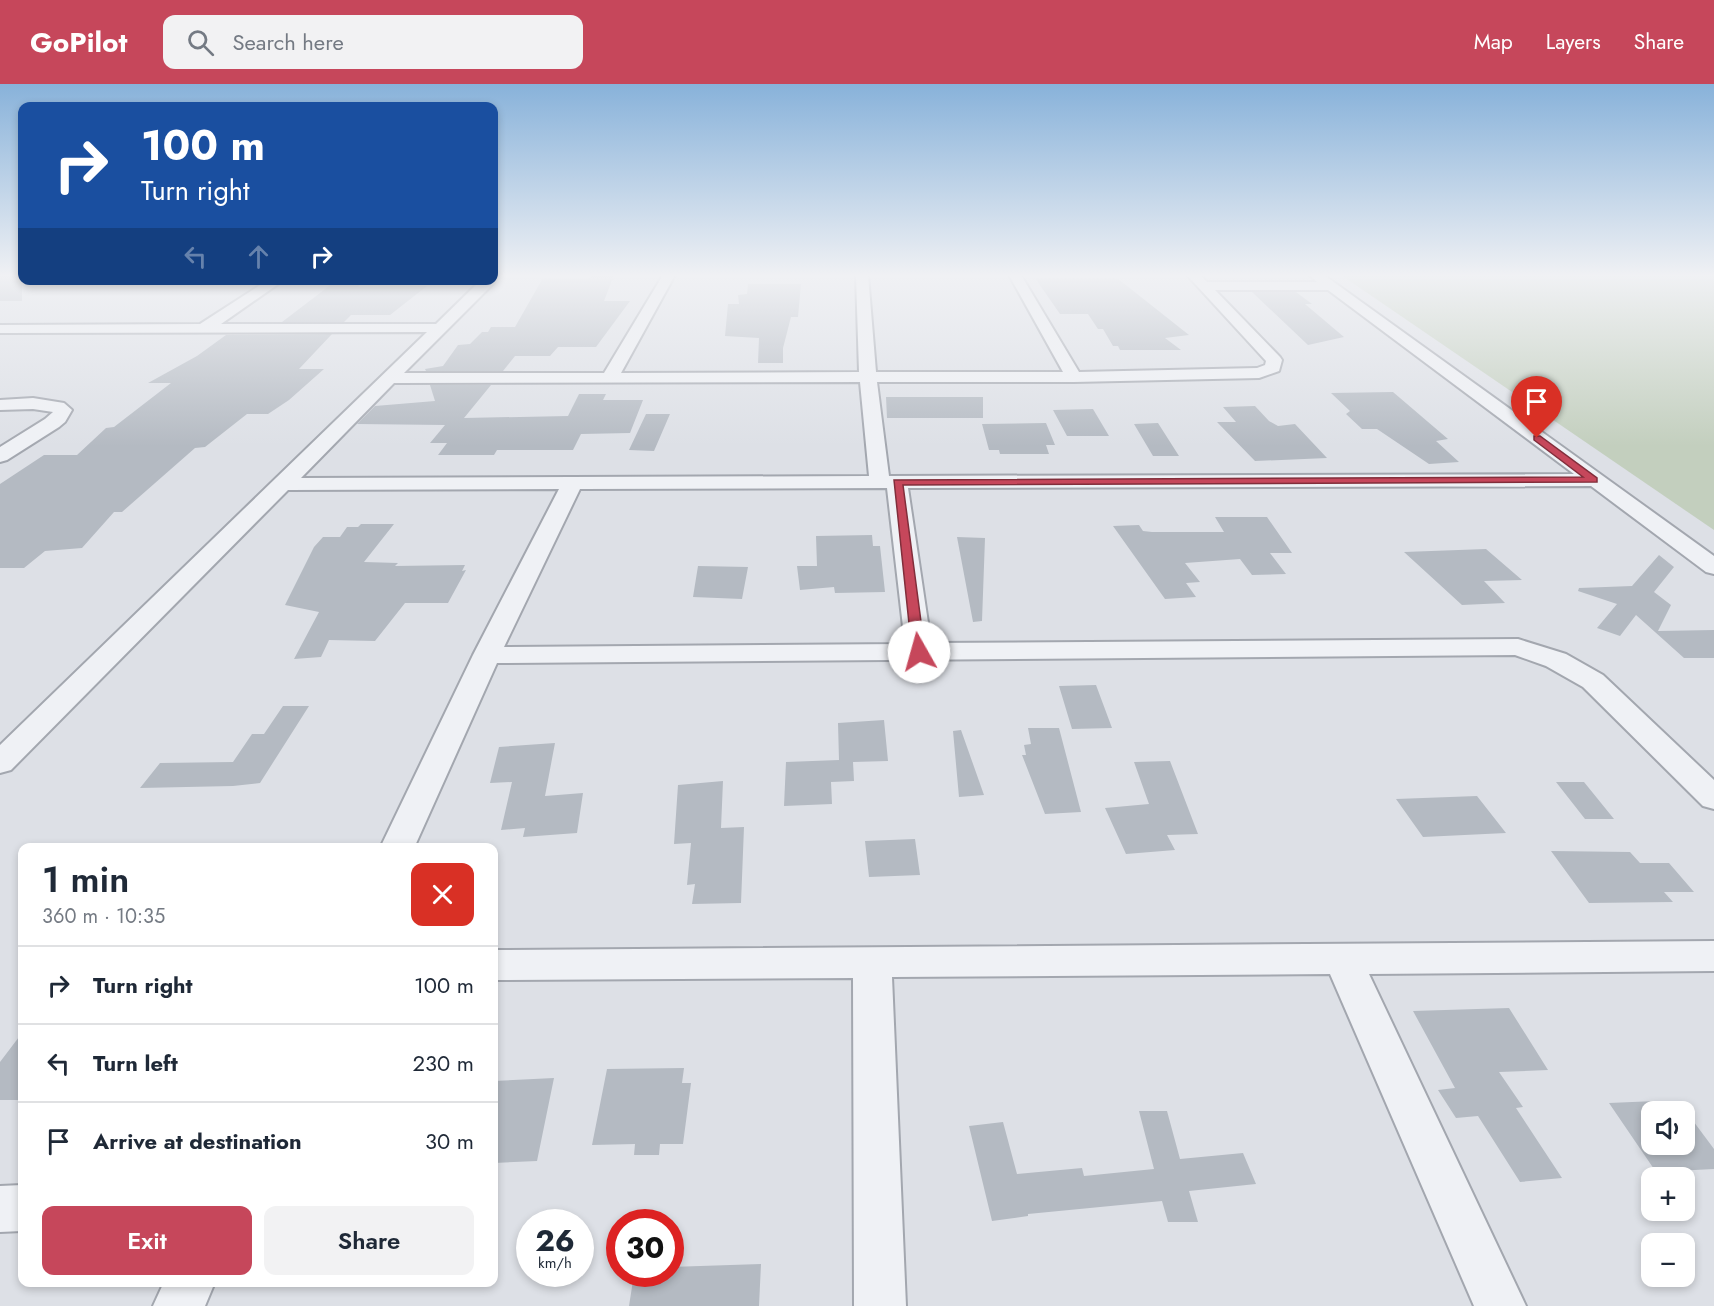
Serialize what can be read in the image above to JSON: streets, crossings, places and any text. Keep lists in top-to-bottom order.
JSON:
{
  "page": {
    "header": "GoPilot",
    "search": "Search here",
    "nav": ["Map", "Layers", "Share"],
    "turn": ["100 m", "Turn right"],
    "heading": ["1 min", "360 m · 10:35"],
    "list": [
      {
        "name": "Turn right",
        "value": "100 m"
      },
      {
        "name": "Turn left",
        "value": "230 m"
      },
      {
        "name": "Arrive at destination",
        "value": "30 m"
      }
    ],
    "map_buttons": ["+", "−"],
    "buttons": ["Exit", "Share"],
    "speed": "26 km/h",
    "limit": "30"
  }
}
